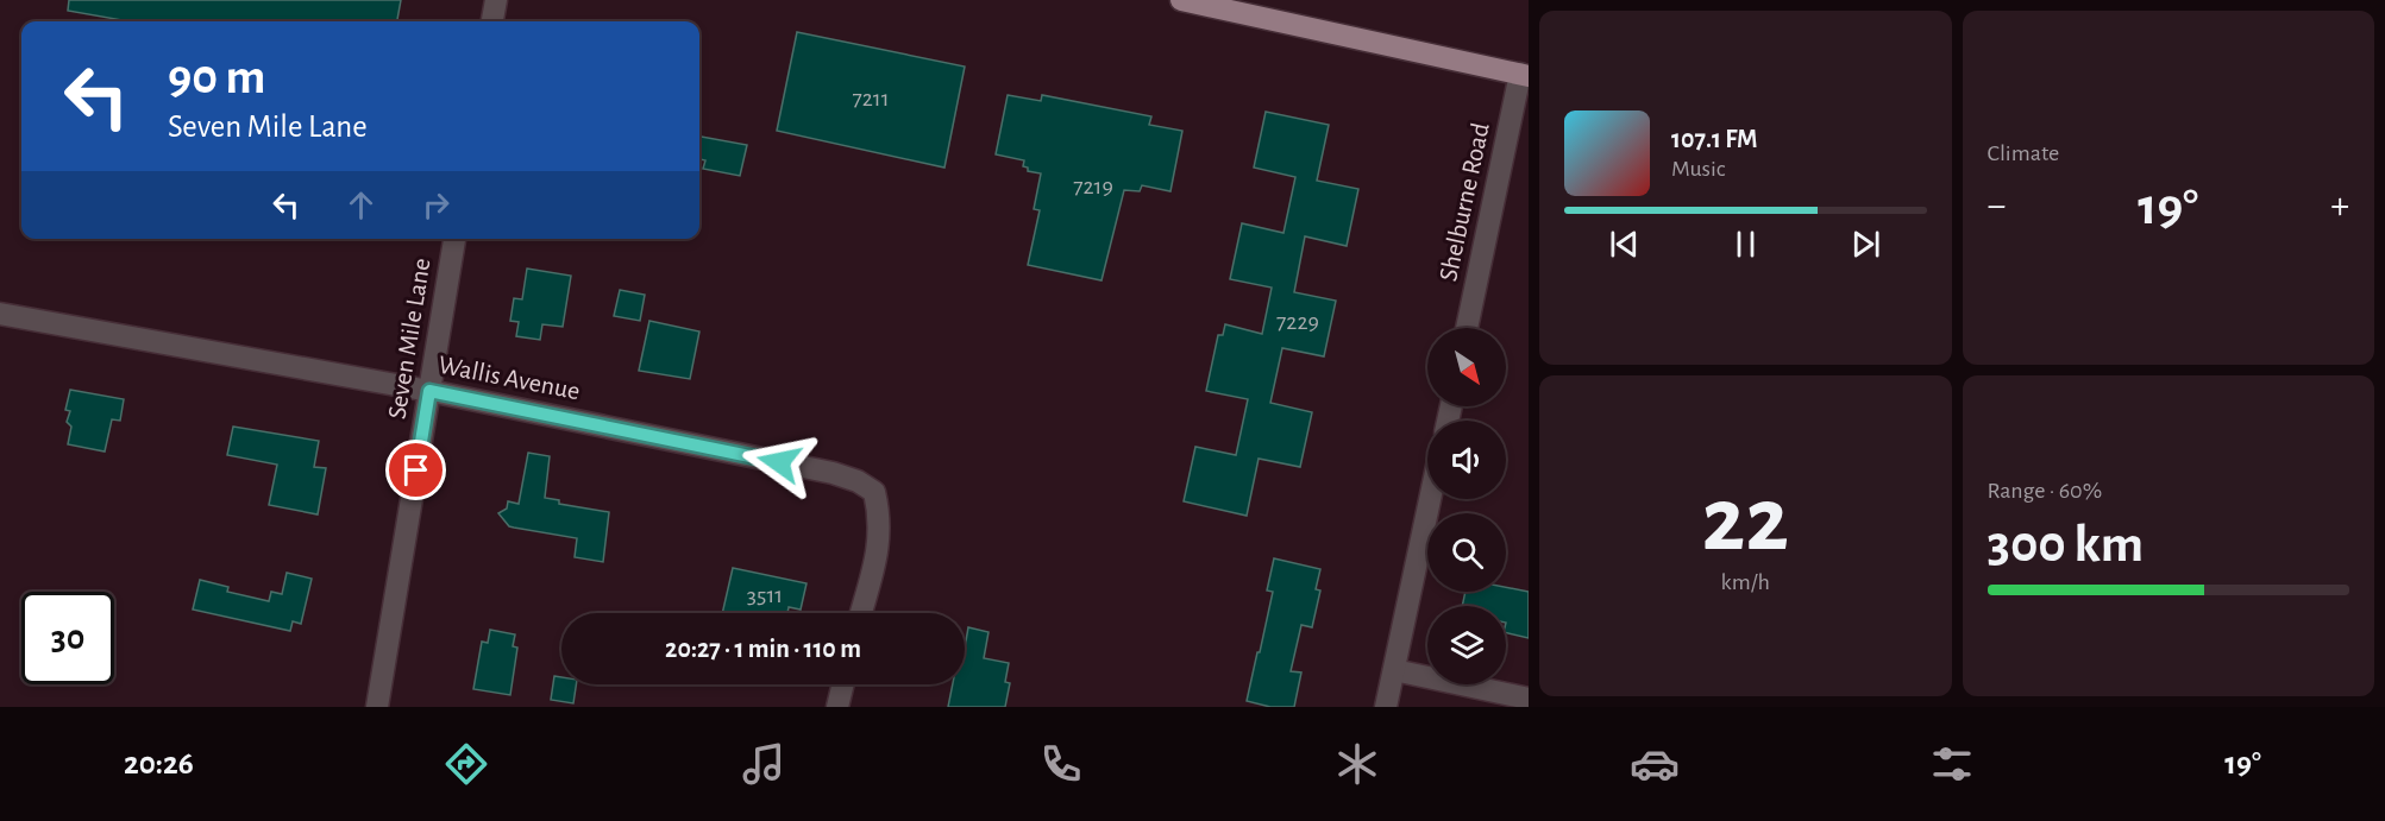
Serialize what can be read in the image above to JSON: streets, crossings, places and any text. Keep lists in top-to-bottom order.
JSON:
{
  "streets": {
    "street": ["Shelburne Road", "Seven Mile Lane", "Wallis Avenue"]
  },
  "crossings": [
    ["Seven Mile Lane", "Wallis Avenue"]
  ],
  "house_numbers": [
    "7211",
    "7219",
    "7229",
    "3511"
  ],
  "north": "bottom right",
  "page": {
    "tile": [
      "Climate",
      ["22", "km/h"],
      ["Range · 60%", "300 km"]
    ],
    "turn": ["90 m", "Seven Mile Lane"],
    "song": ["107.1 FM", "Music"],
    "heat": ["−", "19°", "+"],
    "limit": "30",
    "trip": "20:27 · 1 min · 110 m",
    "tabs": ["20:26", "19°"]
  }
}
